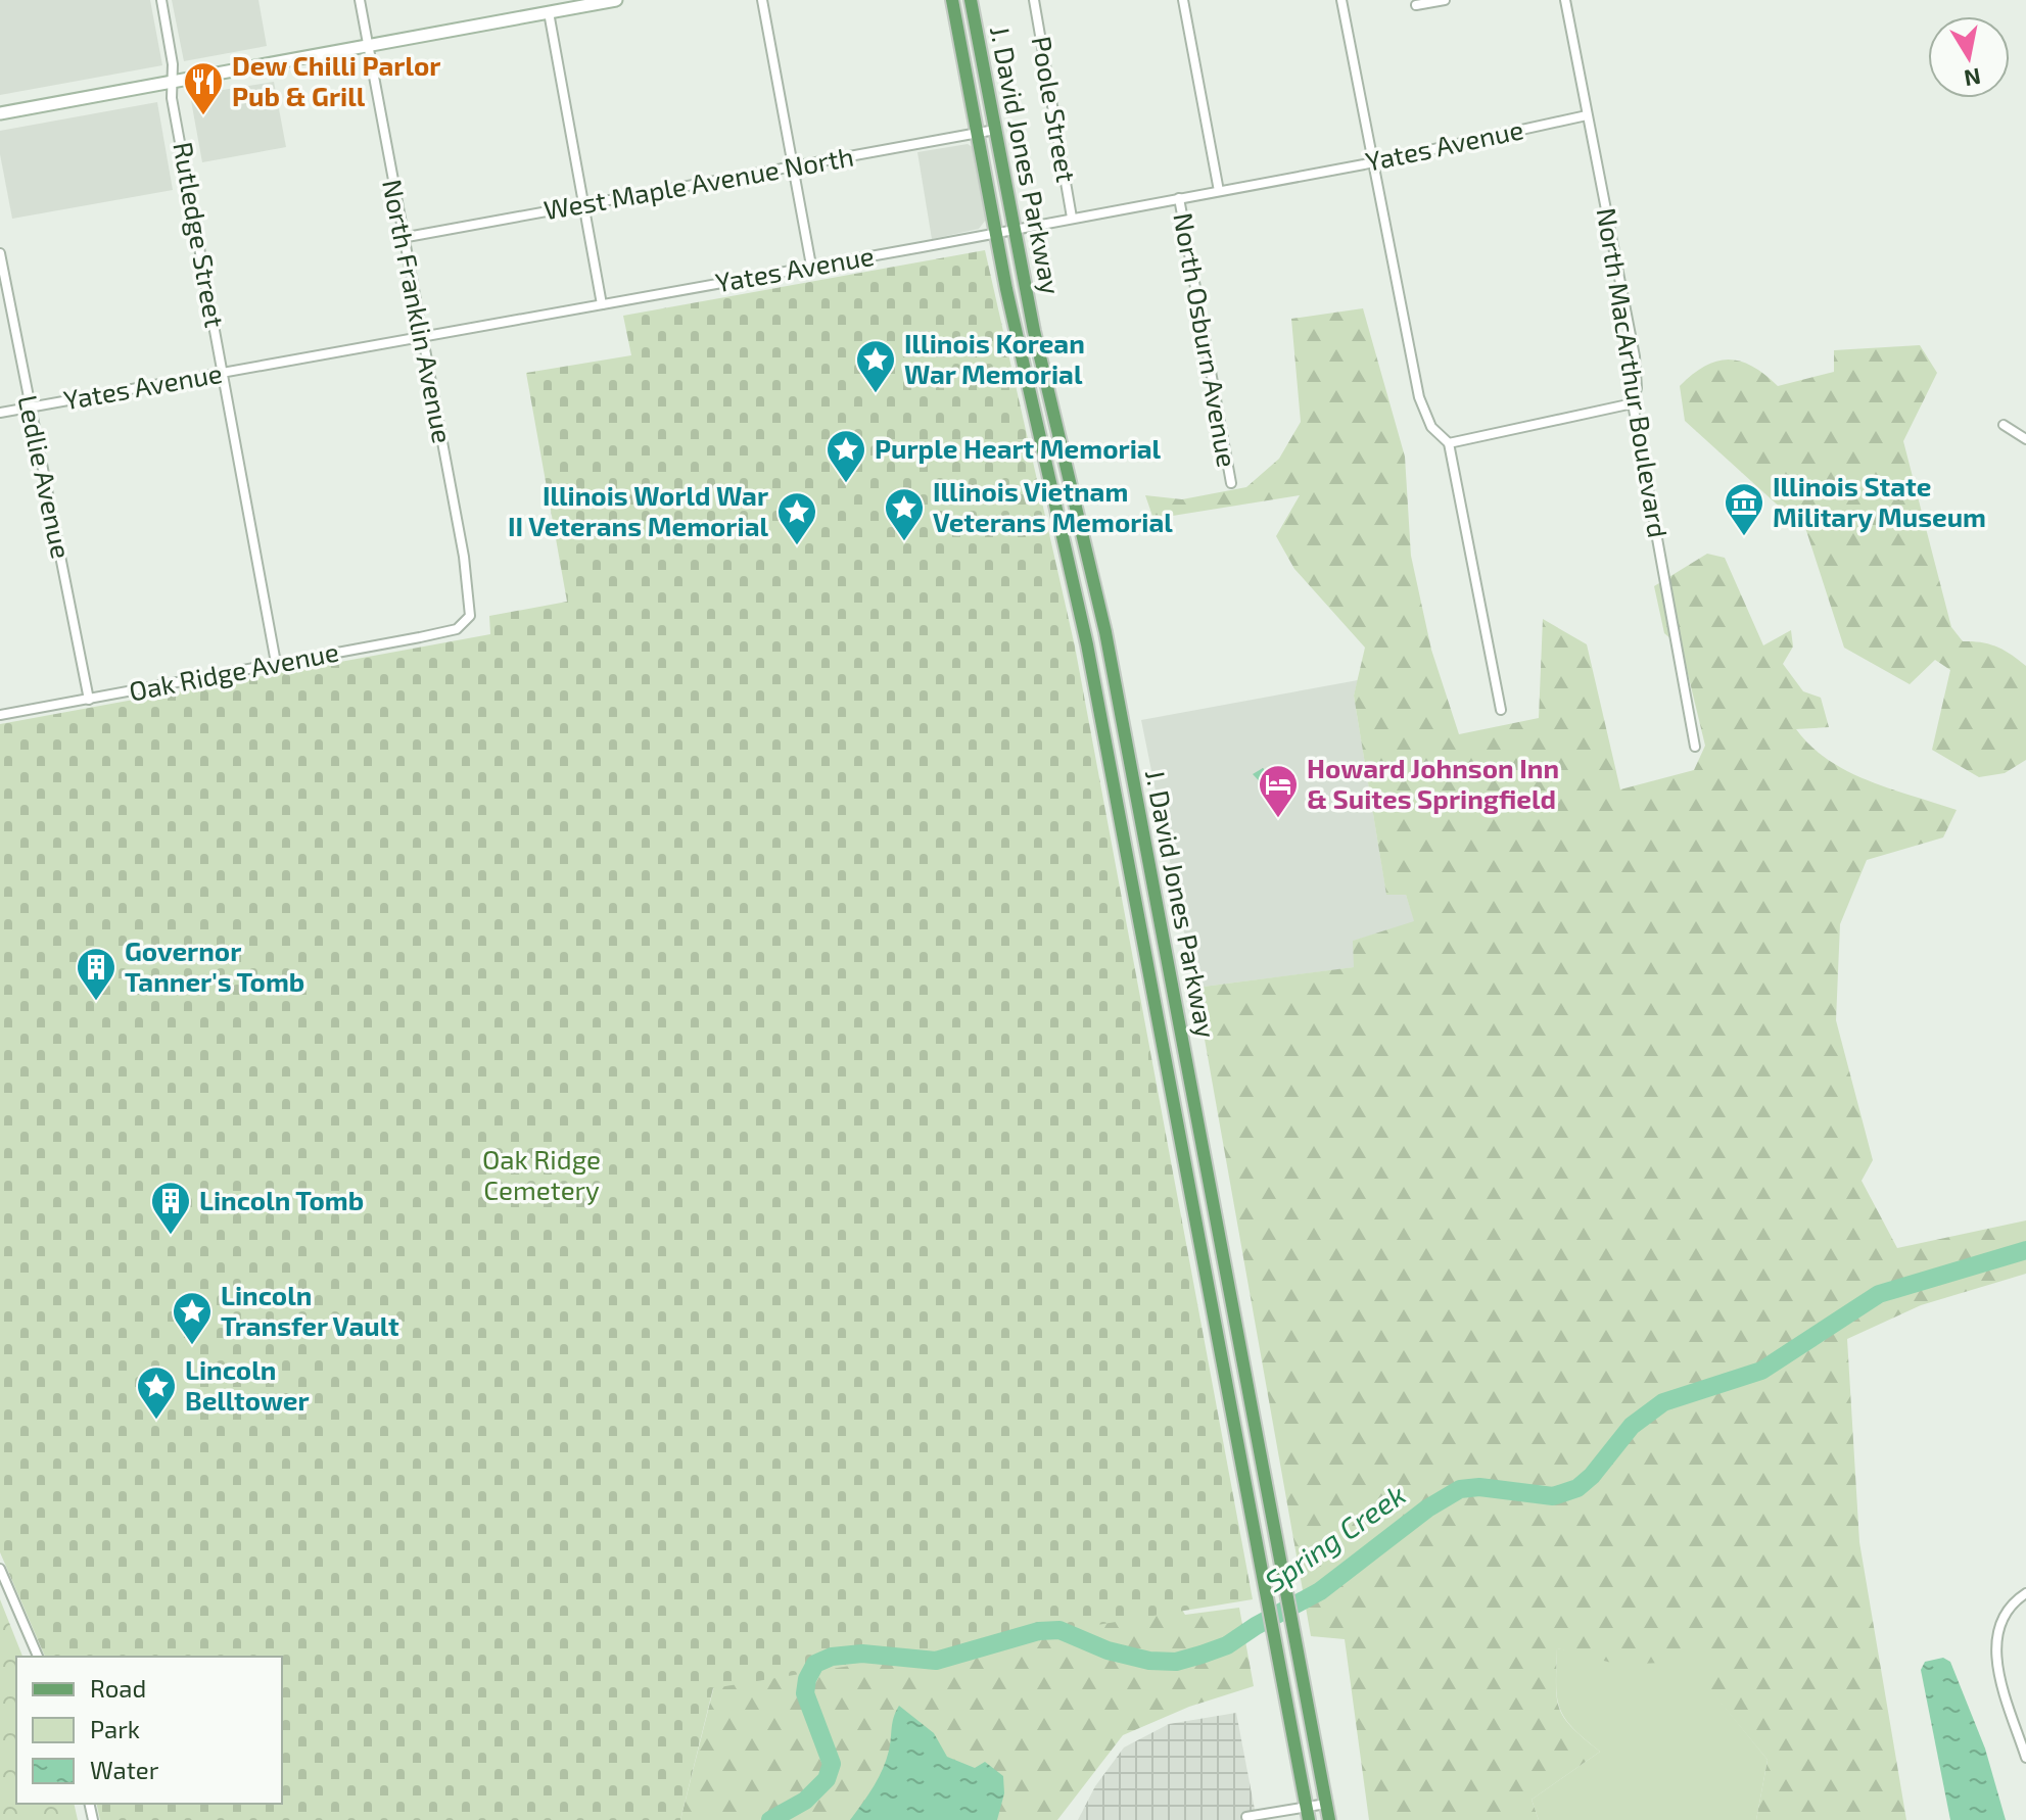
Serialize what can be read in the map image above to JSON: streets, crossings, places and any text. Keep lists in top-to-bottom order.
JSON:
{
  "streets": {
    "main road": ["J. David Jones Parkway"],
    "street": [
      "Poole Street",
      "Yates Avenue",
      "West Maple Avenue North",
      "Rutledge Street",
      "North Franklin Avenue",
      "North Osburn Avenue",
      "North MacArthur Boulevard",
      "Ledlie Avenue",
      "Oak Ridge Avenue"
    ]
  },
  "crossings": [
    ["Poole Street", "Yates Avenue"],
    ["Yates Avenue", "J. David Jones Parkway"],
    ["Yates Avenue", "Rutledge Street"],
    ["Yates Avenue", "North Franklin Avenue"],
    ["Yates Avenue", "North Osburn Avenue"],
    ["Yates Avenue", "North MacArthur Boulevard"],
    ["Yates Avenue", "Ledlie Avenue"],
    ["J. David Jones Parkway", "West Maple Avenue North"],
    ["West Maple Avenue North", "North Franklin Avenue"],
    ["Rutledge Street", "Oak Ridge Avenue"],
    ["North Franklin Avenue", "Oak Ridge Avenue"],
    ["Ledlie Avenue", "Oak Ridge Avenue"]
  ],
  "water": ["Spring Creek"],
  "parks": ["Oak Ridge Cemetery"],
  "places": {
    "restaurant": ["Dew Chilli Parlor Pub & Grill"],
    "place": [
      "Illinois Korean War Memorial",
      "Purple Heart Memorial",
      "Illinois Vietnam Veterans Memorial",
      "Illinois World War II Veterans Memorial",
      "Lincoln Transfer Vault",
      "Lincoln Belltower"
    ],
    "museum": ["Illinois State Military Museum"],
    "hotel": ["Howard Johnson Inn & Suites Springfield"],
    "building": ["Governor Tanner's Tomb", "Lincoln Tomb"]
  },
  "legend": ["Road", "Park", "Water"],
  "north": "bottom"
}
